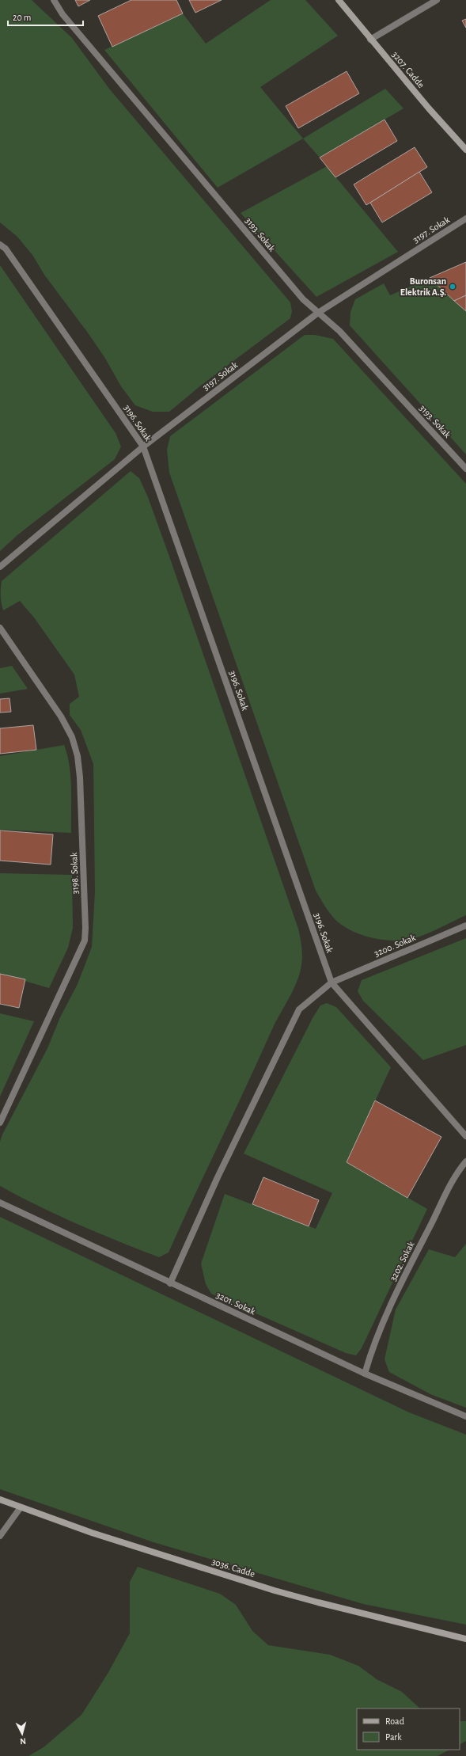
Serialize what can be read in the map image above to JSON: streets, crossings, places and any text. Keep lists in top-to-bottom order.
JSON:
{
  "streets": {
    "street": [
      "3207. Cadde",
      "3197. Sokak",
      "3193. Sokak",
      "3196. Sokak",
      "3198. Sokak",
      "3200. Sokak",
      "3202. Sokak",
      "3201. Sokak",
      "3036. Cadde"
    ]
  },
  "crossings": [
    ["3197. Sokak", "3193. Sokak"],
    ["3197. Sokak", "3196. Sokak"],
    ["3196. Sokak", "3200. Sokak"],
    ["3200. Sokak", "3201. Sokak"],
    ["3202. Sokak", "3201. Sokak"]
  ],
  "places": ["Buronsan Elektrik A.Ş."],
  "legend": ["Road", "Park"],
  "scale_bar": "20 m",
  "north": "bottom"
}
